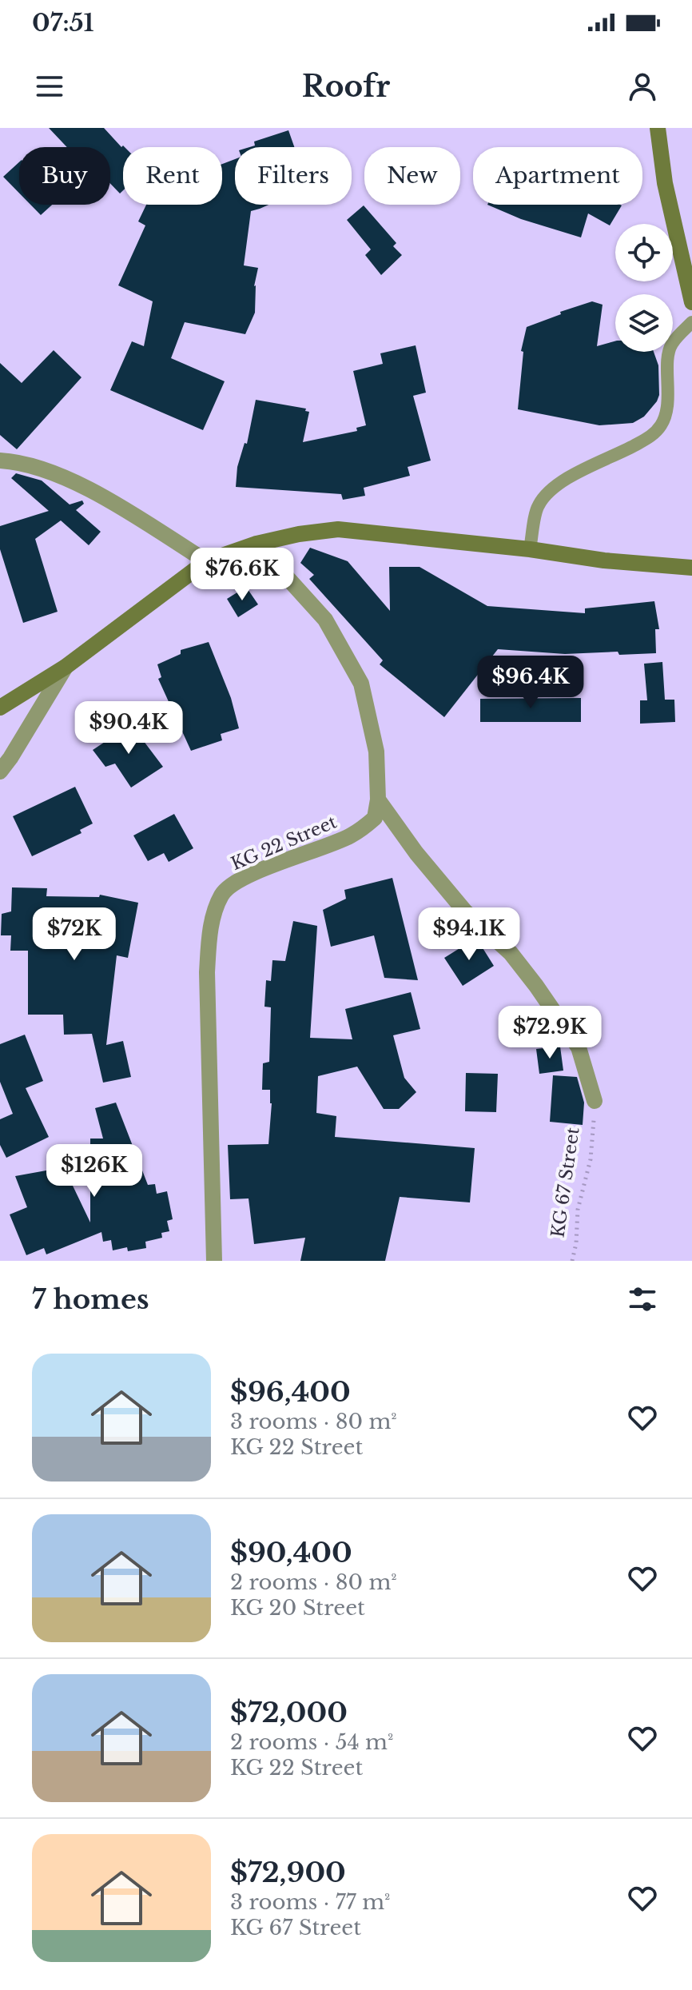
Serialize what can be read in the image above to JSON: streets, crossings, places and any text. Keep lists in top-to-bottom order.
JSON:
{
  "streets": {
    "street": ["KG 22 Street"],
    "path": ["KG 67 Street"]
  },
  "page": {
    "status": "07:51",
    "header": "Roofr",
    "chip": [
      "Buy",
      "Rent",
      "Filters",
      "New",
      "Apartment"
    ],
    "price": [
      "$76.6K",
      "$96.4K",
      "$90.4K",
      "$72K",
      "$94.1K",
      "$72.9K",
      "$126K"
    ],
    "heading": "7 homes",
    "list": [
      {
        "name": "$96,400",
        "note": "3 rooms · 80 m² · KG 22 Street"
      },
      {
        "name": "$90,400",
        "note": "2 rooms · 80 m² · KG 20 Street"
      },
      {
        "name": "$72,000",
        "note": "2 rooms · 54 m² · KG 22 Street"
      },
      {
        "name": "$72,900",
        "note": "3 rooms · 77 m² · KG 67 Street"
      }
    ]
  }
}
